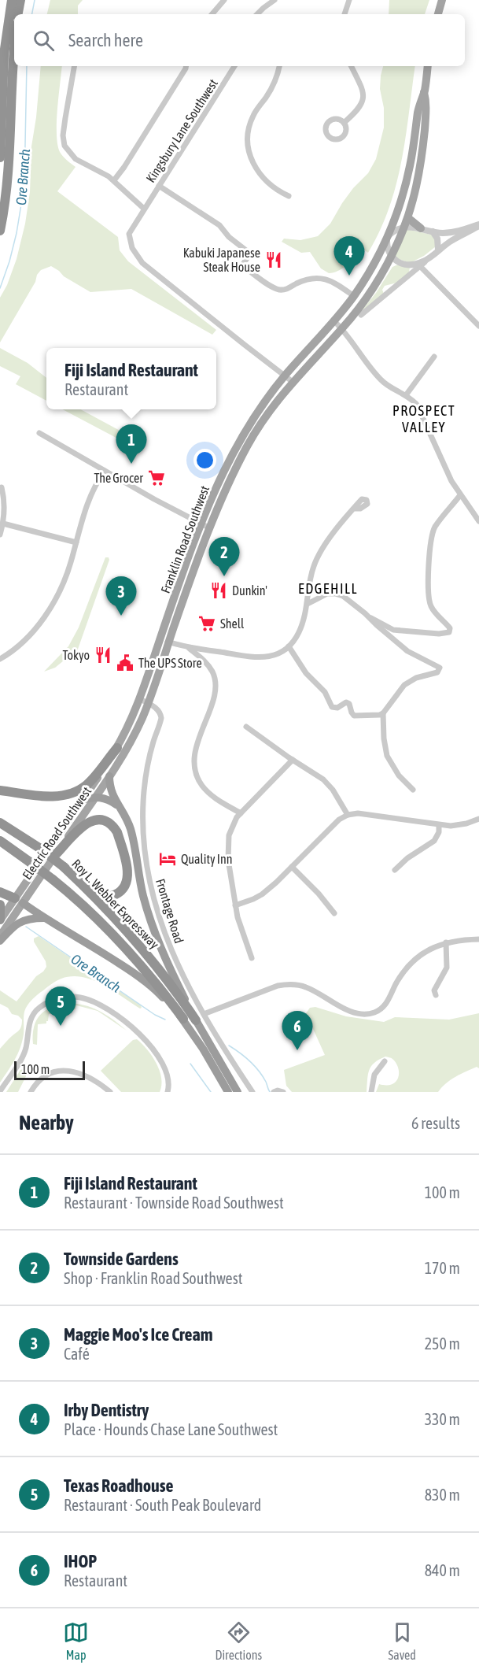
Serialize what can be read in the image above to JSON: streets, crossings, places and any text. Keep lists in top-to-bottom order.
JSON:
{
  "streets": {
    "highway": ["Roy L. Webber Expressway"],
    "main road": ["Franklin Road Southwest", "Electric Road Southwest"],
    "street": ["Kingsbury Lane Southwest", "Frontage Road"]
  },
  "crossings": [
    ["Kingsbury Lane Southwest", "Franklin Road Southwest"],
    ["Franklin Road Southwest", "Electric Road Southwest"],
    ["Franklin Road Southwest", "Frontage Road"],
    ["Roy L. Webber Expressway", "Frontage Road"]
  ],
  "districts": ["PROSPECT VALLEY", "EDGEHILL"],
  "water": ["Ore Branch"],
  "places": {
    "restaurant": ["Kabuki Japanese Steak House", "Dunkin'", "Tokyo"],
    "supermarket": ["The Grocer", "Shell"],
    "public building": ["The UPS Store"],
    "hotel": ["Quality Inn"]
  },
  "scale_bar": "100 m",
  "page": {
    "search": "Search here",
    "pins": [
      "4",
      "1",
      "2",
      "3",
      "5",
      "6"
    ],
    "popup": ["Fiji Island Restaurant", "Restaurant"],
    "scale": "100 m",
    "heading": ["Nearby", "6 results"],
    "list": [
      {
        "mark": "1",
        "name": "Fiji Island Restaurant",
        "note": "Restaurant · Townside Road Southwest",
        "value": "100 m"
      },
      {
        "mark": "2",
        "name": "Townside Gardens",
        "note": "Shop · Franklin Road Southwest",
        "value": "170 m"
      },
      {
        "mark": "3",
        "name": "Maggie Moo's Ice Cream",
        "note": "Café",
        "value": "250 m"
      },
      {
        "mark": "4",
        "name": "Irby Dentistry",
        "note": "Place · Hounds Chase Lane Southwest",
        "value": "330 m"
      },
      {
        "mark": "5",
        "name": "Texas Roadhouse",
        "note": "Restaurant · South Peak Boulevard",
        "value": "830 m"
      },
      {
        "mark": "6",
        "name": "IHOP",
        "note": "Restaurant",
        "value": "840 m"
      }
    ],
    "nav": ["Map", "Directions", "Saved"]
  }
}
